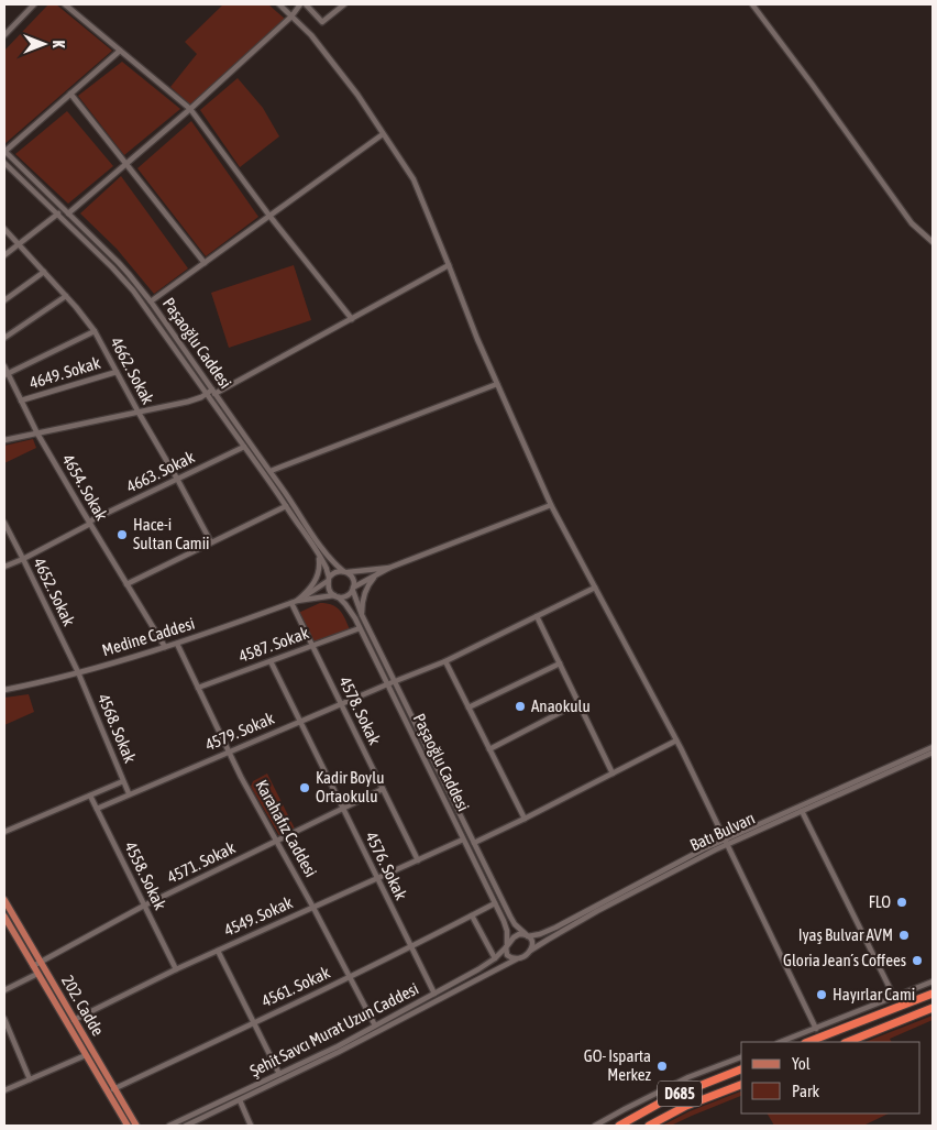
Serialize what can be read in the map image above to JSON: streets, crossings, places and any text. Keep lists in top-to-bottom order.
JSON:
{
  "streets": {
    "highway": ["D685"],
    "main road": ["202. Cadde"],
    "street": [
      "Paşaoğlu Caddesi",
      "4662. Sokak",
      "4649. Sokak",
      "4663. Sokak",
      "4654. Sokak",
      "4652. Sokak",
      "Medine Caddesi",
      "4587. Sokak",
      "4578. Sokak",
      "4568. Sokak",
      "4579. Sokak",
      "Karahafız Caddesi",
      "Batı Bulvarı",
      "4571. Sokak",
      "4576. Sokak",
      "4558. Sokak",
      "4549. Sokak",
      "4561. Sokak",
      "Şehit Savcı Murat Uzun Caddesi"
    ]
  },
  "crossings": [
    ["Paşaoğlu Caddesi", "4663. Sokak"],
    ["Paşaoğlu Caddesi", "Medine Caddesi"],
    ["Paşaoğlu Caddesi", "4587. Sokak"],
    ["Paşaoğlu Caddesi", "4579. Sokak"],
    ["Paşaoğlu Caddesi", "Batı Bulvarı"],
    ["Paşaoğlu Caddesi", "4549. Sokak"],
    ["Paşaoğlu Caddesi", "4561. Sokak"],
    ["Paşaoğlu Caddesi", "Şehit Savcı Murat Uzun Caddesi"],
    ["4662. Sokak", "4649. Sokak"],
    ["4662. Sokak", "4663. Sokak"],
    ["4649. Sokak", "4654. Sokak"],
    ["4663. Sokak", "4654. Sokak"],
    ["4663. Sokak", "4652. Sokak"],
    ["4654. Sokak", "Medine Caddesi"],
    ["4652. Sokak", "Medine Caddesi"],
    ["4652. Sokak", "4568. Sokak"],
    ["Medine Caddesi", "4578. Sokak"],
    ["Medine Caddesi", "4568. Sokak"],
    ["Medine Caddesi", "Karahafız Caddesi"],
    ["4587. Sokak", "4578. Sokak"],
    ["4587. Sokak", "Karahafız Caddesi"],
    ["4587. Sokak", "4576. Sokak"],
    ["4578. Sokak", "4579. Sokak"],
    ["4578. Sokak", "4571. Sokak"],
    ["4578. Sokak", "4549. Sokak"],
    ["4568. Sokak", "4579. Sokak"],
    ["4579. Sokak", "Karahafız Caddesi"],
    ["4579. Sokak", "4576. Sokak"],
    ["4579. Sokak", "4558. Sokak"],
    ["Karahafız Caddesi", "4571. Sokak"],
    ["Karahafız Caddesi", "4549. Sokak"],
    ["Karahafız Caddesi", "4561. Sokak"],
    ["Karahafız Caddesi", "Şehit Savcı Murat Uzun Caddesi"],
    ["Batı Bulvarı", "Şehit Savcı Murat Uzun Caddesi"],
    ["4571. Sokak", "4576. Sokak"],
    ["4571. Sokak", "4558. Sokak"],
    ["4571. Sokak", "202. Cadde"],
    ["4576. Sokak", "4549. Sokak"],
    ["4576. Sokak", "4561. Sokak"],
    ["4576. Sokak", "Şehit Savcı Murat Uzun Caddesi"],
    ["4558. Sokak", "4549. Sokak"],
    ["4549. Sokak", "202. Cadde"],
    ["4561. Sokak", "202. Cadde"]
  ],
  "places": [
    "Hace-i Sultan Camii",
    "Anaokulu",
    "Kadir Boylu Ortaokulu",
    "FLO",
    "Iyaş Bulvar AVM",
    "Gloria Jean´s Coffees",
    "Hayırlar Cami",
    "GO- Isparta Merkez"
  ],
  "legend": ["Yol", "Park"],
  "north": "right"
}
